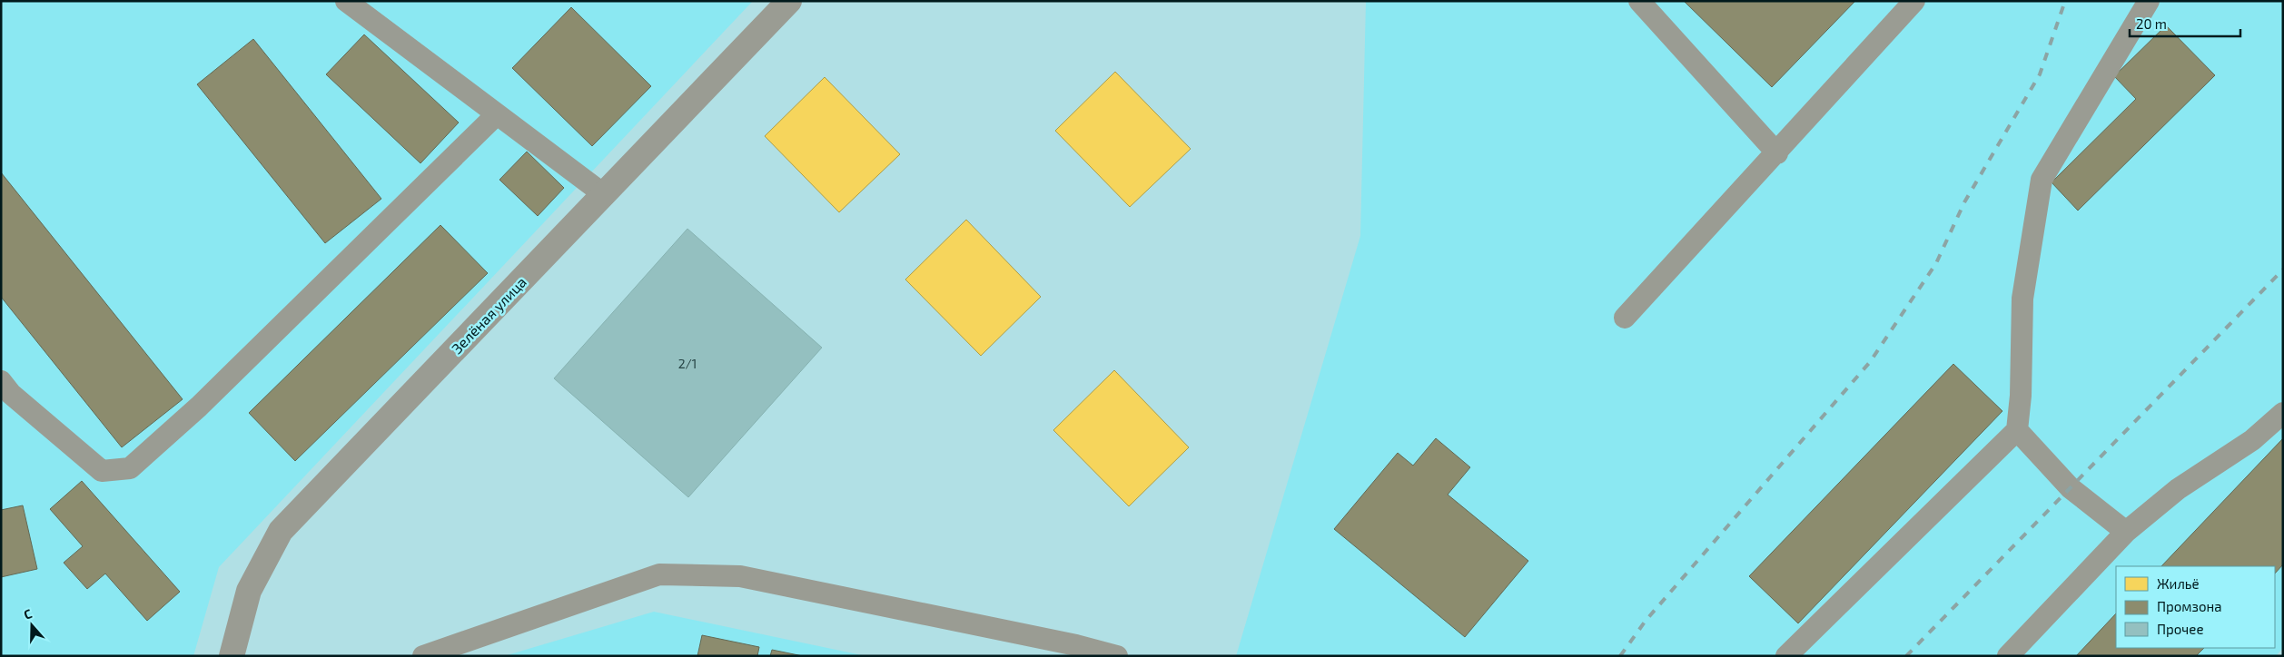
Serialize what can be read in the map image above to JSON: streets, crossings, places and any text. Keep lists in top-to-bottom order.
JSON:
{
  "streets": {
    "street": ["Зелёная улица"]
  },
  "house_numbers": ["2/1"],
  "legend": ["Жильё", "Промзона", "Прочее"],
  "scale_bar": "20 m",
  "north": "top"
}
